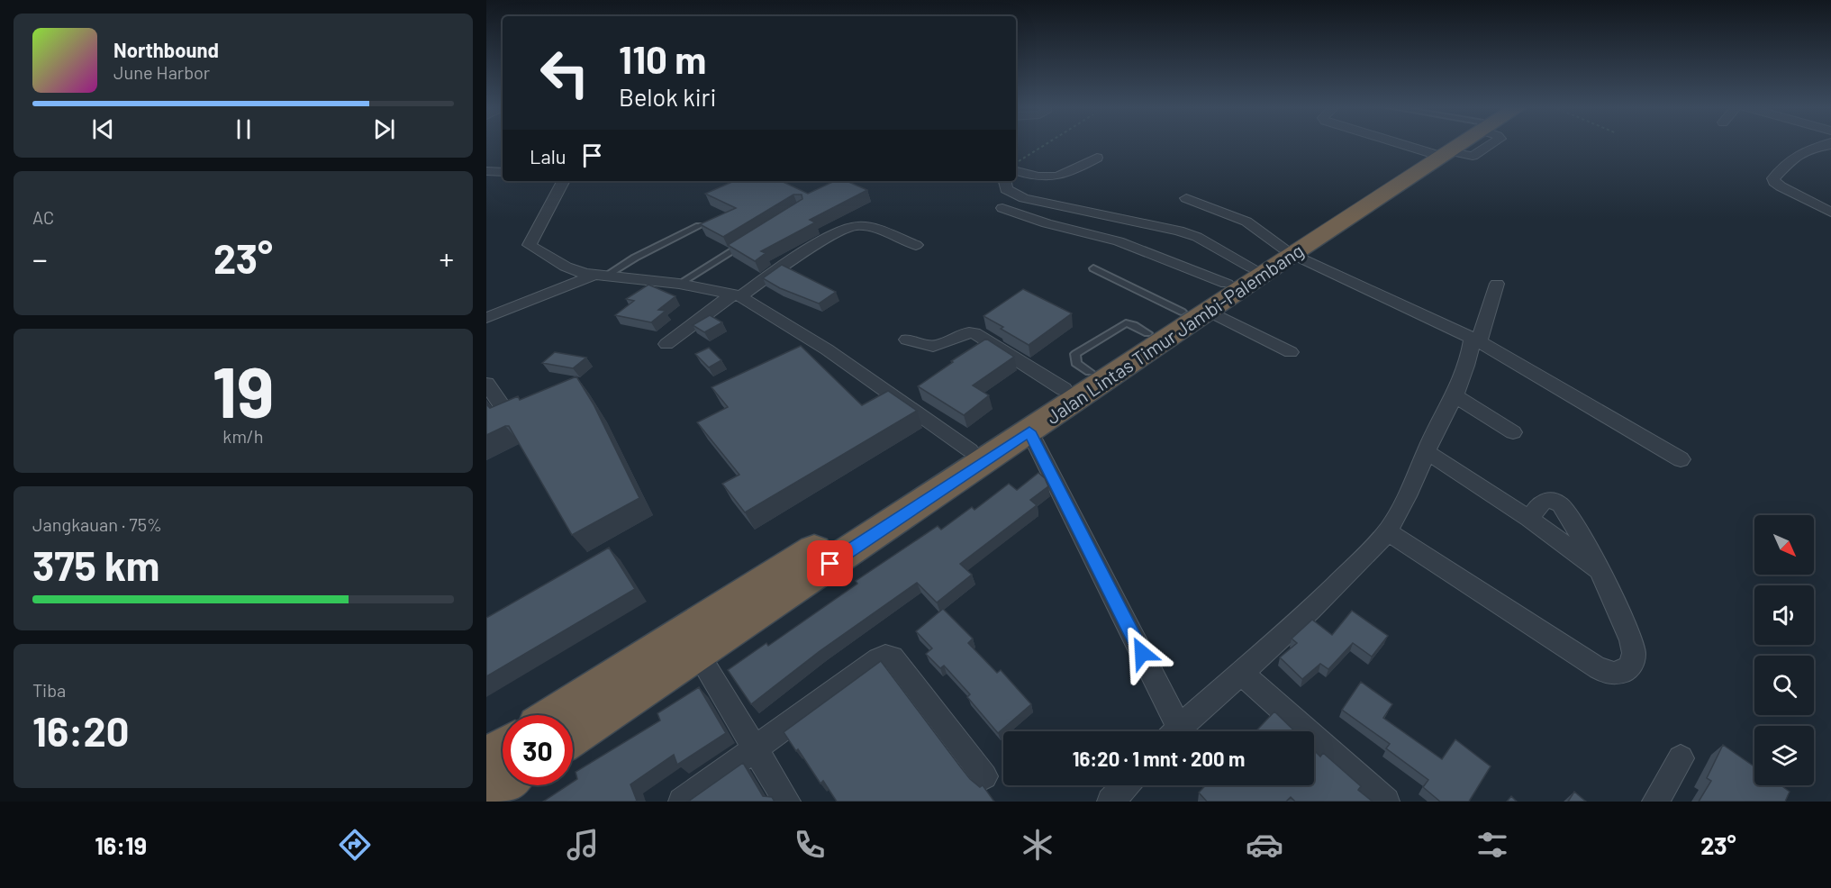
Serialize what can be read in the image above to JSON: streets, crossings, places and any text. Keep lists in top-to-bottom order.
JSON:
{
  "streets": {
    "highway": ["Jalan Lintas Timur Jambi-Palembang"]
  },
  "north": "bottom right",
  "page": {
    "turn": ["110 m", "Belok kiri"],
    "song": ["Northbound", "June Harbor"],
    "then": "Lalu",
    "tile": [
      "AC",
      ["19", "km/h"],
      ["Jangkauan · 75%", "375 km"],
      ["Tiba", "16:20"]
    ],
    "heat": ["−", "23°", "+"],
    "limit": "30",
    "trip": "16:20 · 1 mnt · 200 m",
    "tabs": ["16:19", "23°"]
  }
}
